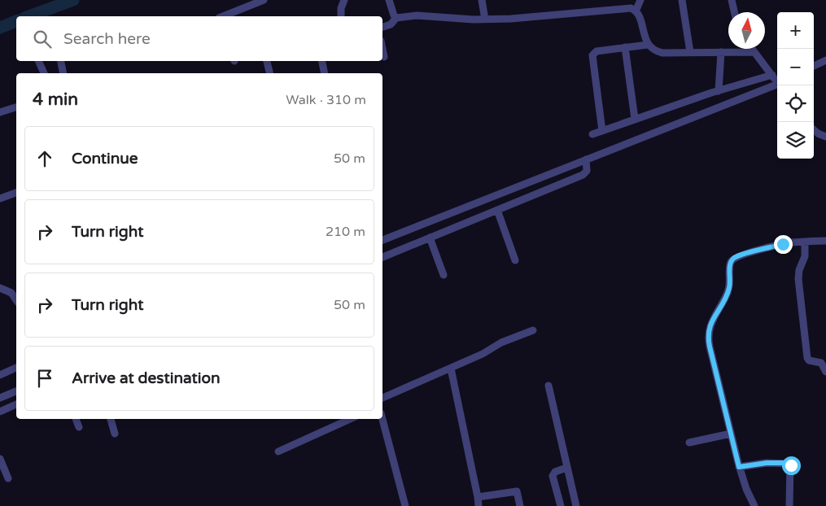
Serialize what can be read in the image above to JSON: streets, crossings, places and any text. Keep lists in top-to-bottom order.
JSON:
{
  "north": "top",
  "page": {
    "map_buttons": ["+", "−"],
    "search": "Search here",
    "heading": ["4 min", "Walk · 310 m"],
    "list": [
      ["Continue", "50 m"],
      ["Turn right", "210 m"],
      ["Turn right", "50 m"],
      "Arrive at destination"
    ]
  }
}
